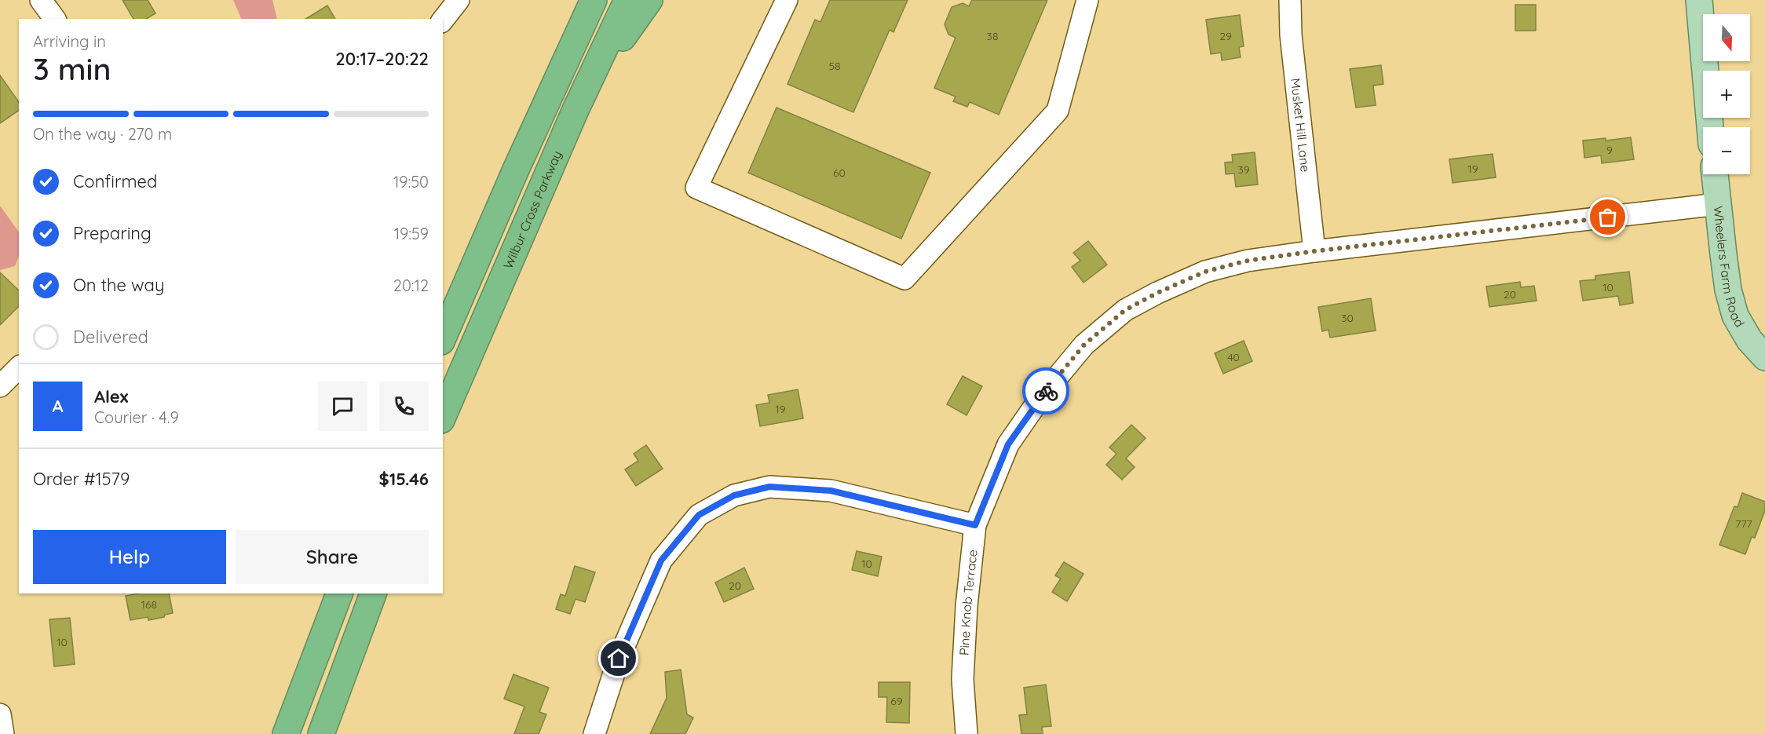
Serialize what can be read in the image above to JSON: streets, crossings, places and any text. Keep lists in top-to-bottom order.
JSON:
{
  "streets": {
    "highway": ["Wilbur Cross Parkway"],
    "main road": ["Wheelers Farm Road"],
    "street": ["Musket Hill Lane", "Pine Knob Terrace"]
  },
  "crossings": [
    ["Musket Hill Lane", "Pine Knob Terrace"],
    ["Wheelers Farm Road", "Pine Knob Terrace"]
  ],
  "house_numbers": [
    "38",
    "29",
    "58",
    "9",
    "19",
    "39",
    "60",
    "10",
    "20",
    "30",
    "40",
    "19",
    "777",
    "10",
    "20",
    "168",
    "10",
    "69"
  ],
  "north": "bottom",
  "page": {
    "map_buttons": ["+", "−"],
    "heading": ["3 min", "Arriving in", "20:17–20:22"],
    "panel": [
      "Alex",
      "Courier · 4.9",
      "Order #1579",
      "$15.46"
    ],
    "bar": "On the way · 270 m",
    "list": [
      ["Confirmed", "19:50"],
      ["Preparing", "19:59"],
      ["On the way", "20:12"],
      "Delivered"
    ],
    "round": "A",
    "buttons": ["Help", "Share"]
  }
}
